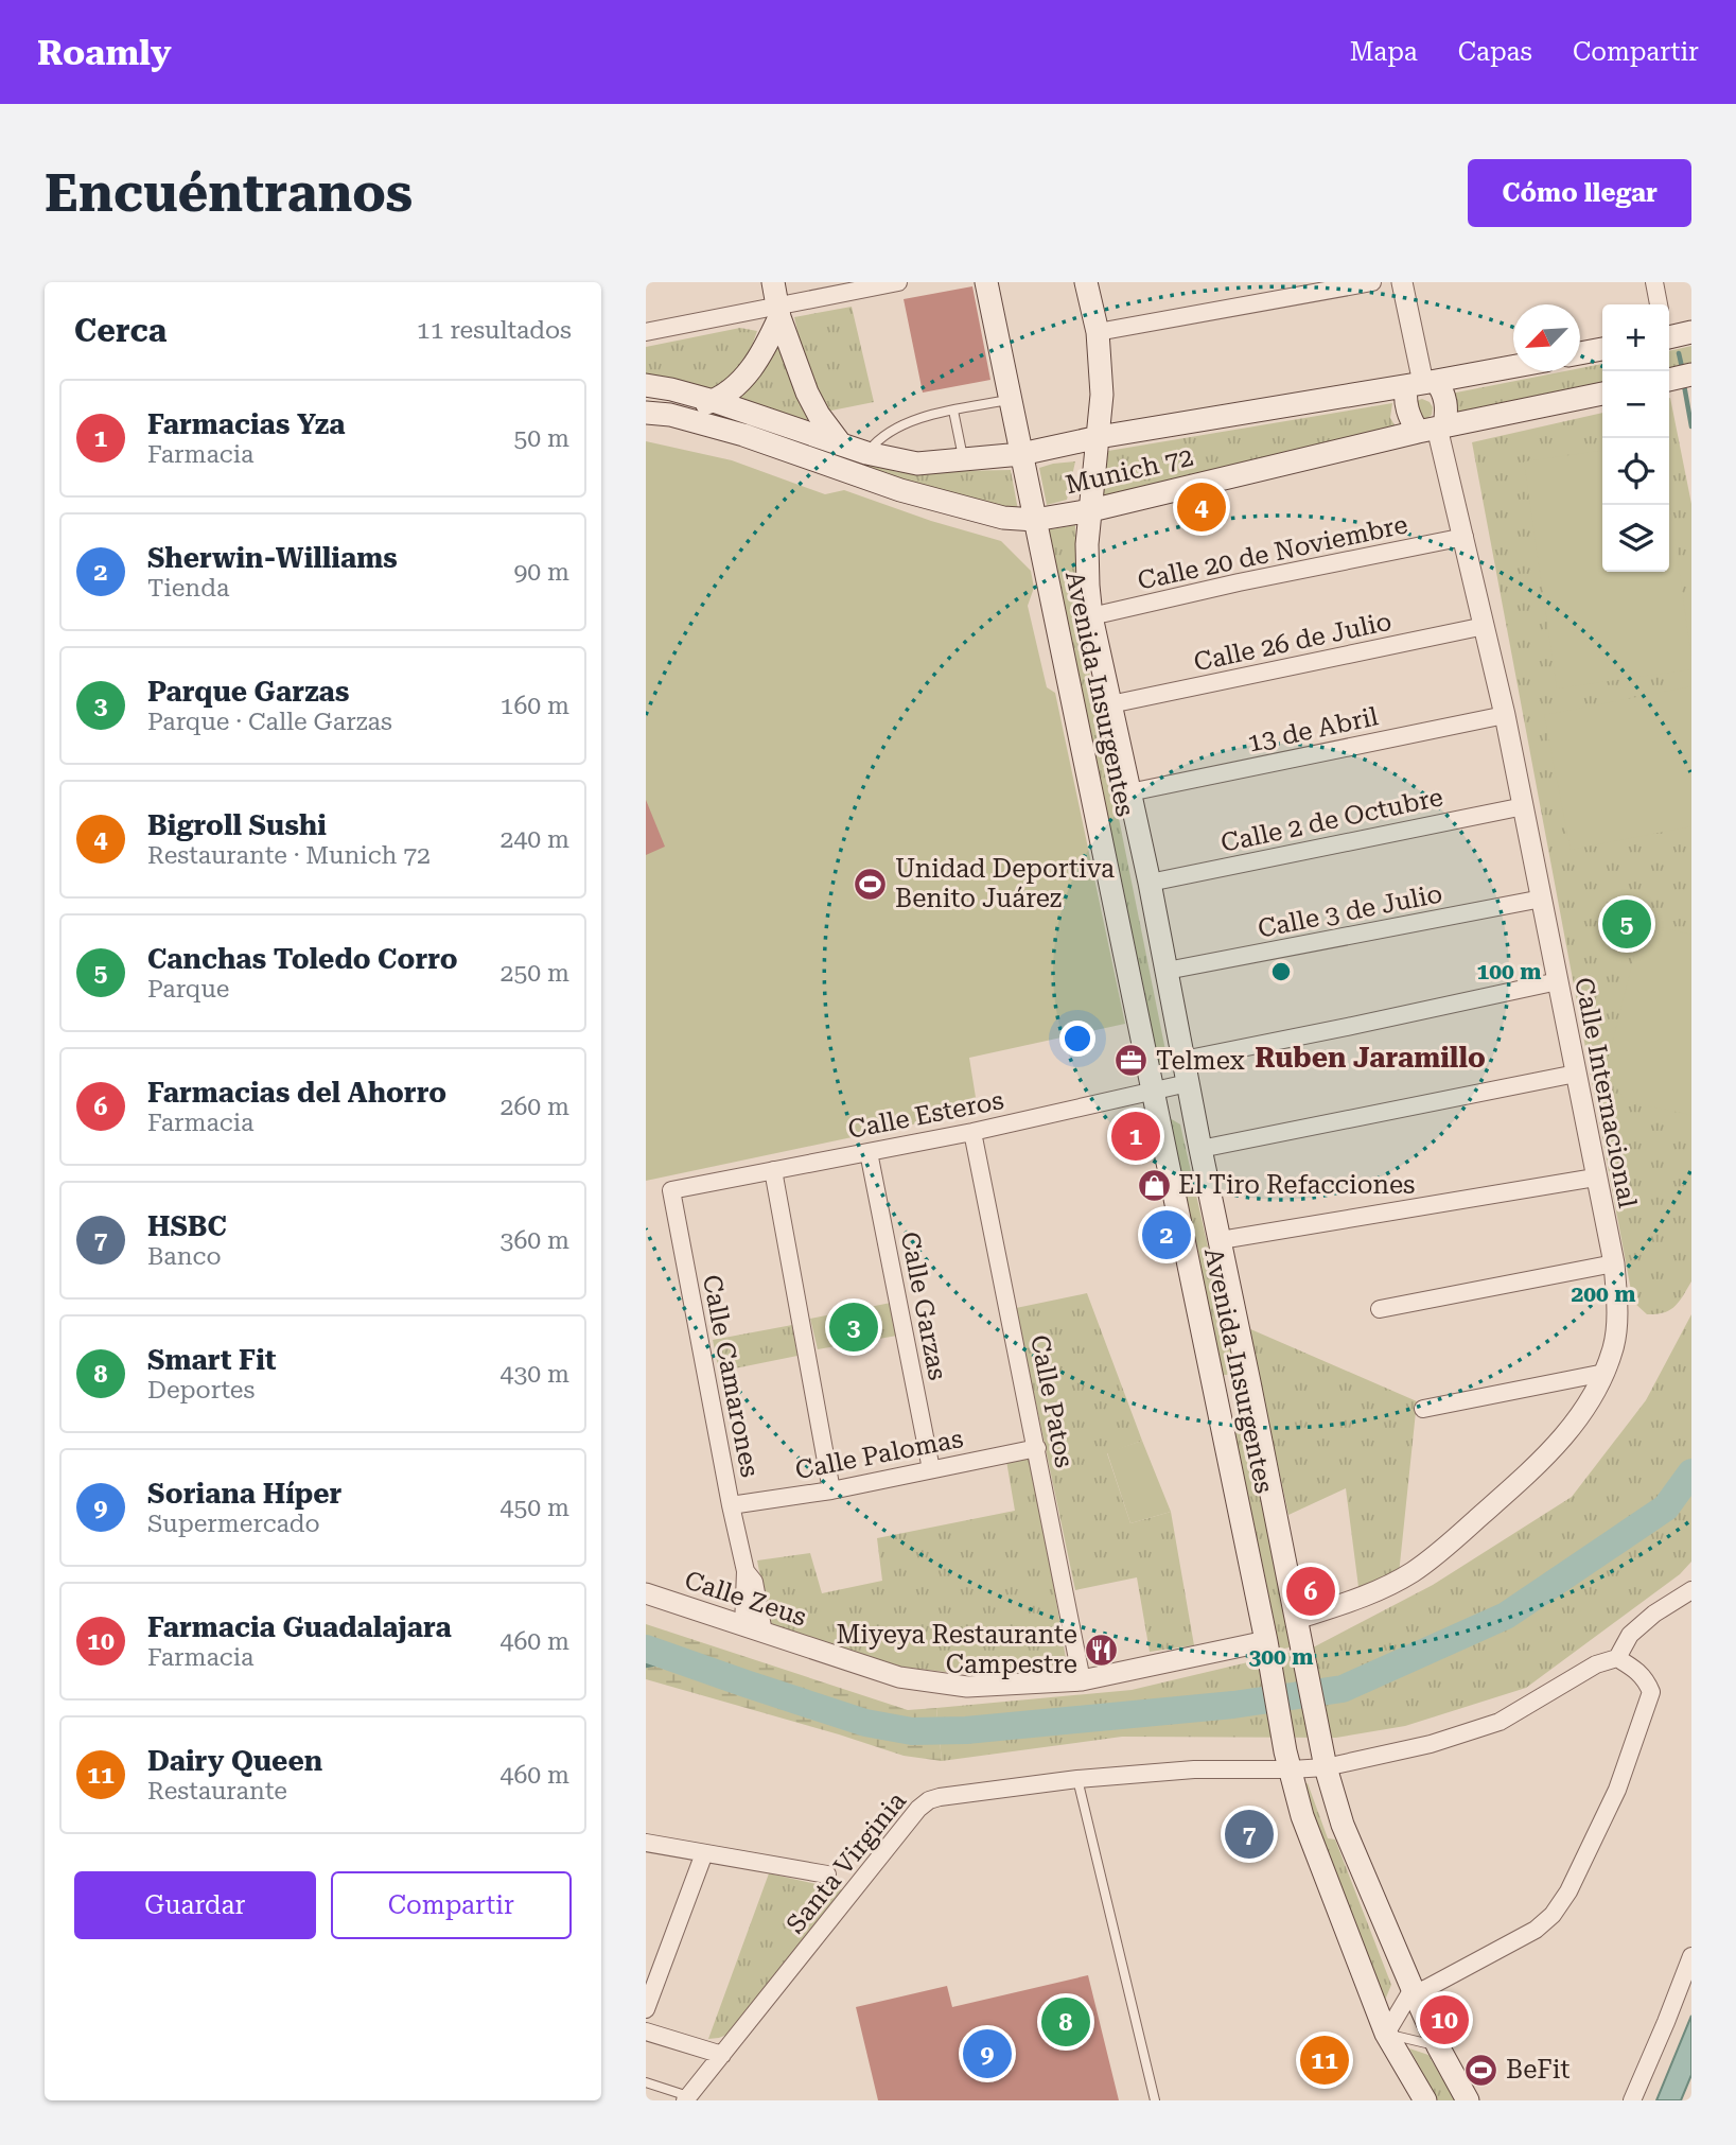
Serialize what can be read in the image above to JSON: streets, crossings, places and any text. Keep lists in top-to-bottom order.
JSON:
{
  "streets": {
    "main road": ["Munich 72", "Avenida Insurgentes"],
    "street": [
      "Calle 20 de Noviembre",
      "Calle 26 de Julio",
      "13 de Abril",
      "Calle 2 de Octubre",
      "Calle 3 de Julio",
      "Calle Internacional",
      "Calle Esteros",
      "Calle Garzas",
      "Calle Camarones",
      "Calle Patos",
      "Calle Palomas",
      "Calle Zeus",
      "Santa Virginia"
    ]
  },
  "crossings": [
    ["Munich 72", "Avenida Insurgentes"],
    ["Munich 72", "Calle Internacional"],
    ["Calle 20 de Noviembre", "Avenida Insurgentes"],
    ["Calle 20 de Noviembre", "Calle Internacional"],
    ["Calle 26 de Julio", "Avenida Insurgentes"],
    ["Calle 26 de Julio", "Calle Internacional"],
    ["Avenida Insurgentes", "13 de Abril"],
    ["Avenida Insurgentes", "Calle 2 de Octubre"],
    ["Avenida Insurgentes", "Calle 3 de Julio"],
    ["Avenida Insurgentes", "Calle Internacional"],
    ["Avenida Insurgentes", "Calle Esteros"],
    ["Avenida Insurgentes", "Calle Zeus"],
    ["Avenida Insurgentes", "Santa Virginia"],
    ["13 de Abril", "Calle Internacional"],
    ["Calle 2 de Octubre", "Calle Internacional"],
    ["Calle 3 de Julio", "Calle Internacional"],
    ["Calle Esteros", "Calle Garzas"],
    ["Calle Esteros", "Calle Camarones"],
    ["Calle Esteros", "Calle Patos"],
    ["Calle Garzas", "Calle Palomas"],
    ["Calle Camarones", "Calle Palomas"],
    ["Calle Camarones", "Calle Zeus"],
    ["Calle Patos", "Calle Palomas"],
    ["Calle Patos", "Calle Zeus"]
  ],
  "districts": ["Ruben Jaramillo"],
  "places": {
    "sports": ["Unidad Deportiva Benito Juárez", "BeFit"],
    "office": ["Telmex"],
    "shop": ["El Tiro Refacciones"],
    "restaurant": ["Miyeya Restaurante Campestre"]
  },
  "north": "bottom left",
  "page": {
    "header": "Roamly",
    "nav": ["Mapa", "Capas", "Compartir"],
    "buttons": [
      "Cómo llegar",
      ["Guardar", "Compartir"]
    ],
    "title": "Encuéntranos",
    "heading": ["Cerca", "11 resultados"],
    "map_buttons": ["+", "−"],
    "list": [
      {
        "mark": "1",
        "name": "Farmacias Yza",
        "note": "Farmacia",
        "value": "50 m"
      },
      {
        "mark": "2",
        "name": "Sherwin-Williams",
        "note": "Tienda",
        "value": "90 m"
      },
      {
        "mark": "3",
        "name": "Parque Garzas",
        "note": "Parque · Calle Garzas",
        "value": "160 m"
      },
      {
        "mark": "4",
        "name": "Bigroll Sushi",
        "note": "Restaurante · Munich 72",
        "value": "240 m"
      },
      {
        "mark": "5",
        "name": "Canchas Toledo Corro",
        "note": "Parque",
        "value": "250 m"
      },
      {
        "mark": "6",
        "name": "Farmacias del Ahorro",
        "note": "Farmacia",
        "value": "260 m"
      },
      {
        "mark": "7",
        "name": "HSBC",
        "note": "Banco",
        "value": "360 m"
      },
      {
        "mark": "8",
        "name": "Smart Fit",
        "note": "Deportes",
        "value": "430 m"
      },
      {
        "mark": "9",
        "name": "Soriana Híper",
        "note": "Supermercado",
        "value": "450 m"
      },
      {
        "mark": "10",
        "name": "Farmacia Guadalajara",
        "note": "Farmacia",
        "value": "460 m"
      },
      {
        "mark": "11",
        "name": "Dairy Queen",
        "note": "Restaurante",
        "value": "460 m"
      }
    ],
    "pins": [
      "4",
      "5",
      "1",
      "2",
      "3",
      "6",
      "7",
      "10",
      "8",
      "9",
      "11"
    ]
  },
  "rings": ["100 m", "200 m", "300 m"]
}
